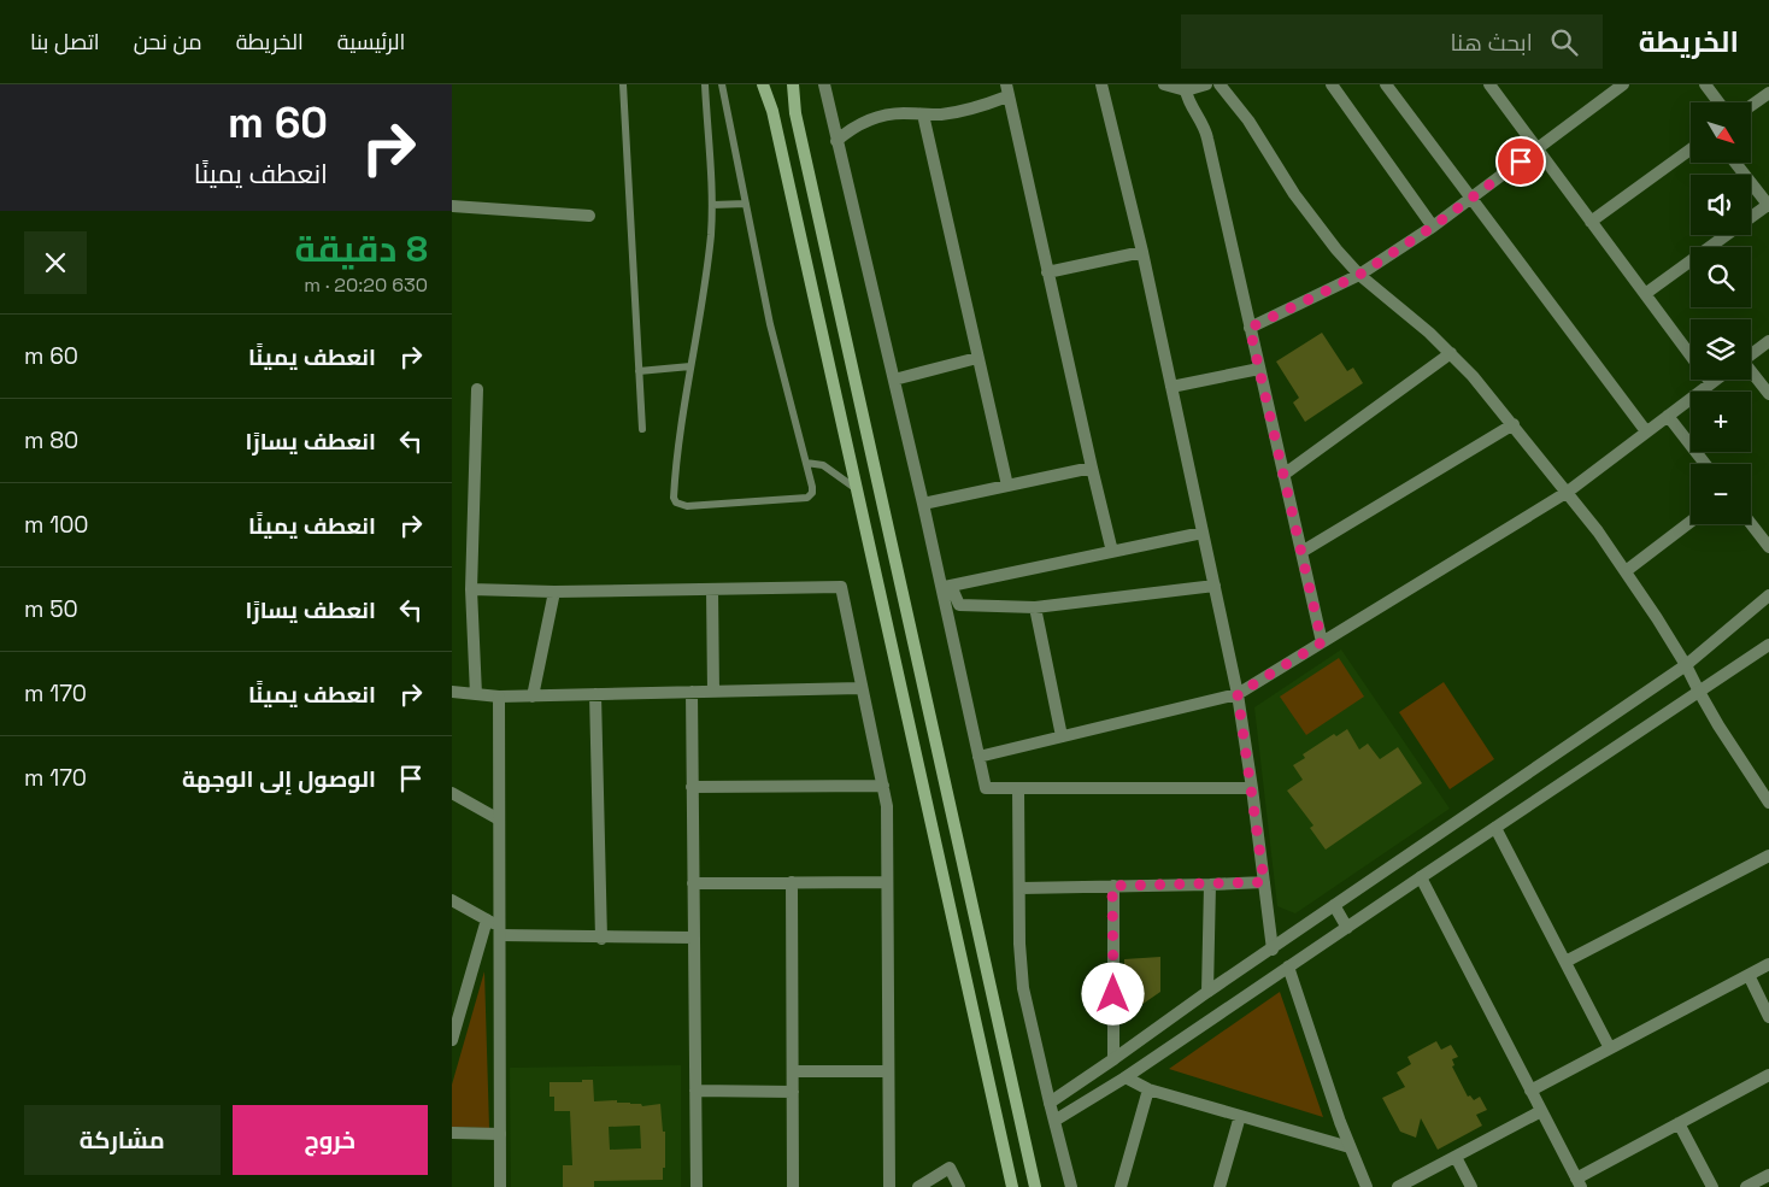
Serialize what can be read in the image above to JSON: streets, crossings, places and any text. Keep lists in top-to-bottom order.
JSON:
{
  "north": "bottom right",
  "page": {
    "header": "الخريطة",
    "search": "ابحث هنا",
    "nav": [
      "الرئيسية",
      "الخريطة",
      "من نحن",
      "اتصل بنا"
    ],
    "turn": ["60 m", "انعطف يمينًا"],
    "map_buttons": ["+", "−"],
    "heading": ["8 دقيقة", "630 m · 20:20"],
    "list": [
      {
        "name": "انعطف يمينًا",
        "value": "60 m"
      },
      {
        "name": "انعطف يسارًا",
        "value": "80 m"
      },
      {
        "name": "انعطف يمينًا",
        "value": "100 m"
      },
      {
        "name": "انعطف يسارًا",
        "value": "50 m"
      },
      {
        "name": "انعطف يمينًا",
        "value": "170 m"
      },
      {
        "name": "الوصول إلى الوجهة",
        "value": "170 m"
      }
    ],
    "buttons": ["خروج", "مشاركة"]
  }
}
